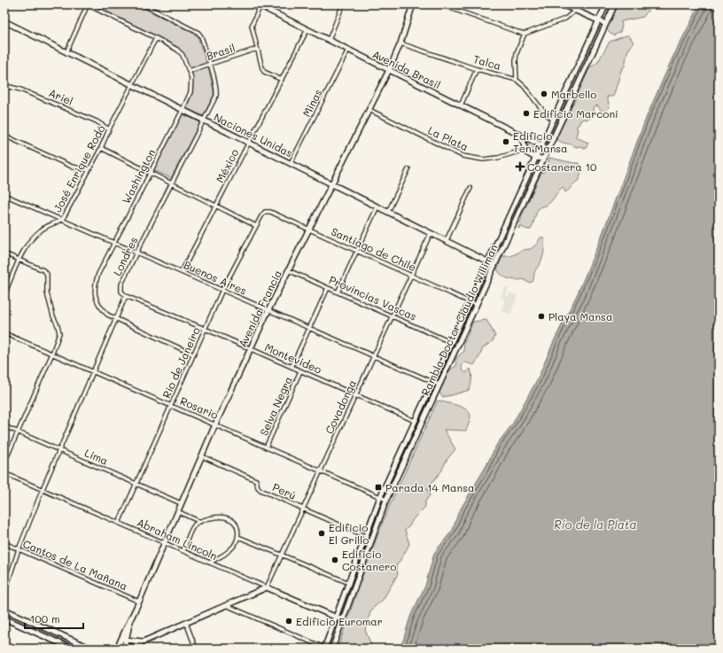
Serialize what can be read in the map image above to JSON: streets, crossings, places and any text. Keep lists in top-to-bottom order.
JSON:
{
  "streets": {
    "street": [
      "Brasil",
      "Talca",
      "Avenida Brasil",
      "Ariel",
      "Minas",
      "Naciones Unidas",
      "La Plata",
      "México",
      "José Enrique Rodó",
      "Washington",
      "Santiago de Chile",
      "Londres",
      "Buenos Aires",
      "Provincias Vascas",
      "Avenida Francia",
      "Rambla Doctor Claudio Williman",
      "Montevideo",
      "Rio de Janeiro",
      "Selva Negra",
      "Covadonga",
      "Rosario",
      "Lima",
      "Perú",
      "Abraham Lincoln",
      "Cantos de La Mañana"
    ]
  },
  "crossings": [
    ["Brasil", "Washington"],
    ["Brasil", "Londres"],
    ["Talca", "Avenida Francia"],
    ["Avenida Brasil", "Minas"],
    ["Avenida Brasil", "México"],
    ["Avenida Brasil", "Avenida Francia"],
    ["Avenida Brasil", "Rambla Doctor Claudio Williman"],
    ["Ariel", "José Enrique Rodó"],
    ["Minas", "Naciones Unidas"],
    ["Naciones Unidas", "México"],
    ["Naciones Unidas", "José Enrique Rodó"],
    ["Naciones Unidas", "Washington"],
    ["Naciones Unidas", "Londres"],
    ["Naciones Unidas", "Avenida Francia"],
    ["Naciones Unidas", "Rambla Doctor Claudio Williman"],
    ["Naciones Unidas", "Covadonga"],
    ["La Plata", "Avenida Francia"],
    ["México", "Buenos Aires"],
    ["José Enrique Rodó", "Washington"],
    ["José Enrique Rodó", "Buenos Aires"],
    ["Washington", "Buenos Aires"],
    ["Washington", "Rio de Janeiro"],
    ["Santiago de Chile", "Avenida Francia"],
    ["Santiago de Chile", "Rambla Doctor Claudio Williman"],
    ["Santiago de Chile", "Rio de Janeiro"],
    ["Santiago de Chile", "Covadonga"],
    ["Londres", "Buenos Aires"],
    ["Londres", "Montevideo"],
    ["Buenos Aires", "Avenida Francia"],
    ["Buenos Aires", "Rambla Doctor Claudio Williman"],
    ["Buenos Aires", "Rio de Janeiro"],
    ["Buenos Aires", "Selva Negra"],
    ["Buenos Aires", "Covadonga"],
    ["Provincias Vascas", "Avenida Francia"],
    ["Provincias Vascas", "Rambla Doctor Claudio Williman"],
    ["Provincias Vascas", "Selva Negra"],
    ["Provincias Vascas", "Covadonga"],
    ["Avenida Francia", "Montevideo"],
    ["Avenida Francia", "Rosario"],
    ["Avenida Francia", "Lima"],
    ["Avenida Francia", "Perú"],
    ["Avenida Francia", "Abraham Lincoln"],
    ["Avenida Francia", "Cantos de La Mañana"],
    ["Rambla Doctor Claudio Williman", "Montevideo"],
    ["Rambla Doctor Claudio Williman", "Rosario"],
    ["Rambla Doctor Claudio Williman", "Perú"],
    ["Rambla Doctor Claudio Williman", "Abraham Lincoln"],
    ["Montevideo", "Rio de Janeiro"],
    ["Montevideo", "Selva Negra"],
    ["Montevideo", "Covadonga"],
    ["Rio de Janeiro", "Rosario"],
    ["Rio de Janeiro", "Lima"],
    ["Rio de Janeiro", "Abraham Lincoln"],
    ["Selva Negra", "Rosario"],
    ["Covadonga", "Rosario"],
    ["Covadonga", "Perú"],
    ["Covadonga", "Abraham Lincoln"]
  ],
  "water": ["Río de la Plata"],
  "places": {
    "other": [
      "Marbello",
      "Edificio Marconi",
      "Edificio Ten Mansa",
      "Playa Mansa",
      "Edificio El Grillo",
      "Edificio Costanero",
      "Edificio Euromar"
    ],
    "health": ["Costanera 10"],
    "transit": ["Parada 14 Mansa"]
  },
  "scale_bar": "100 m"
}
